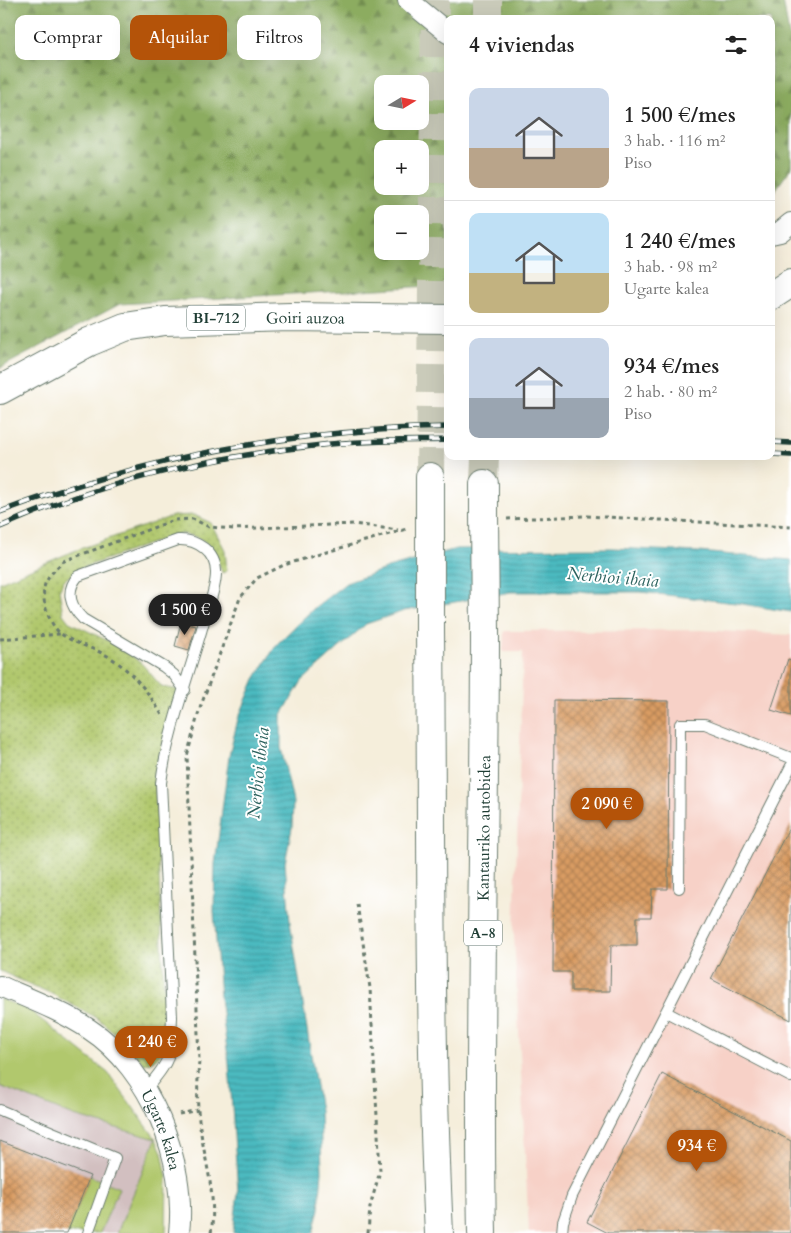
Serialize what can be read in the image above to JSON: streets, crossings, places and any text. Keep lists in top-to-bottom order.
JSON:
{
  "streets": {
    "main road": [
      "BI-712",
      "Goiri auzoa",
      "Kantauriko autobidea",
      "A-8"
    ],
    "street": ["Ugarte kalea"]
  },
  "crossings": [
    ["Kantauriko autobidea", "A-8"]
  ],
  "water": ["Nerbioi ibaia"],
  "north": "right",
  "page": {
    "chip": ["Comprar", "Alquilar", "Filtros"],
    "heading": "4 viviendas",
    "map_buttons": ["+", "−"],
    "list": [
      {
        "name": "1 500 €/mes",
        "note": "3 hab. · 116 m² · Piso"
      },
      {
        "name": "1 240 €/mes",
        "note": "3 hab. · 98 m² · Ugarte kalea"
      },
      {
        "name": "934 €/mes",
        "note": "2 hab. · 80 m² · Piso"
      }
    ],
    "price": [
      "1 500 €",
      "2 090 €",
      "1 240 €",
      "934 €"
    ]
  }
}
